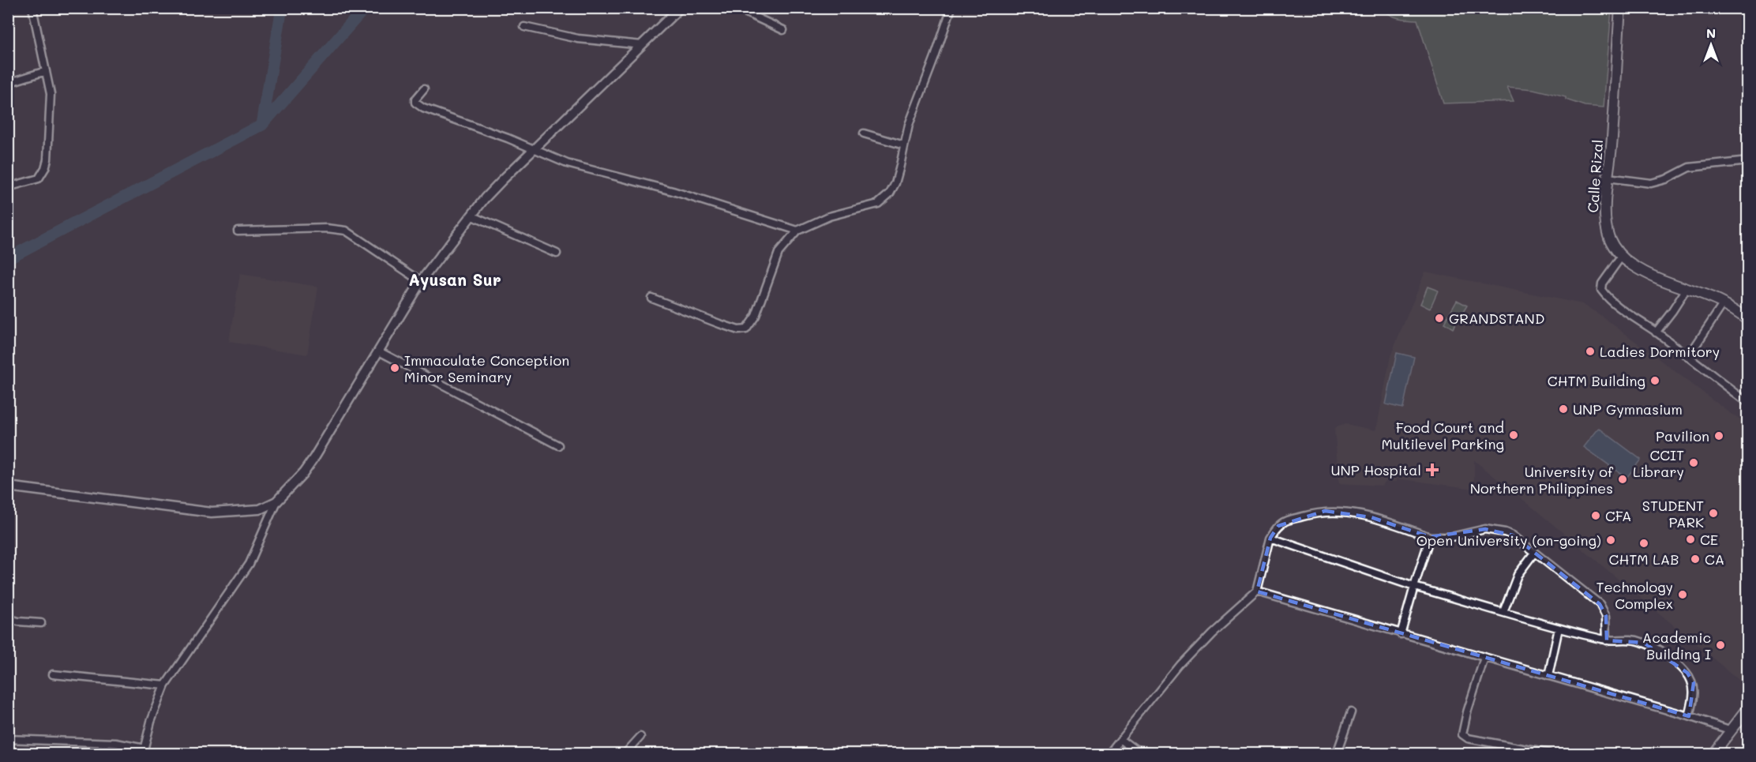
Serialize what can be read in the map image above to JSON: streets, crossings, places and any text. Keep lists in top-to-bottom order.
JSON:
{
  "streets": {
    "main road": ["Calle Rizal"]
  },
  "districts": ["Ayusan Sur"],
  "places": {
    "other": [
      "GRANDSTAND",
      "Ladies Dormitory",
      "Immaculate Conception Minor Seminary",
      "CHTM Building",
      "UNP Gymnasium",
      "Food Court and Multilevel Parking",
      "Pavilion",
      "CCIT Library",
      "University of Northern Philippines",
      "STUDENT PARK",
      "CFA",
      "CE",
      "Open University (on-going)",
      "CHTM LAB",
      "CA",
      "Technology Complex",
      "Academic Building I"
    ],
    "health": ["UNP Hospital"]
  },
  "north": "top"
}
